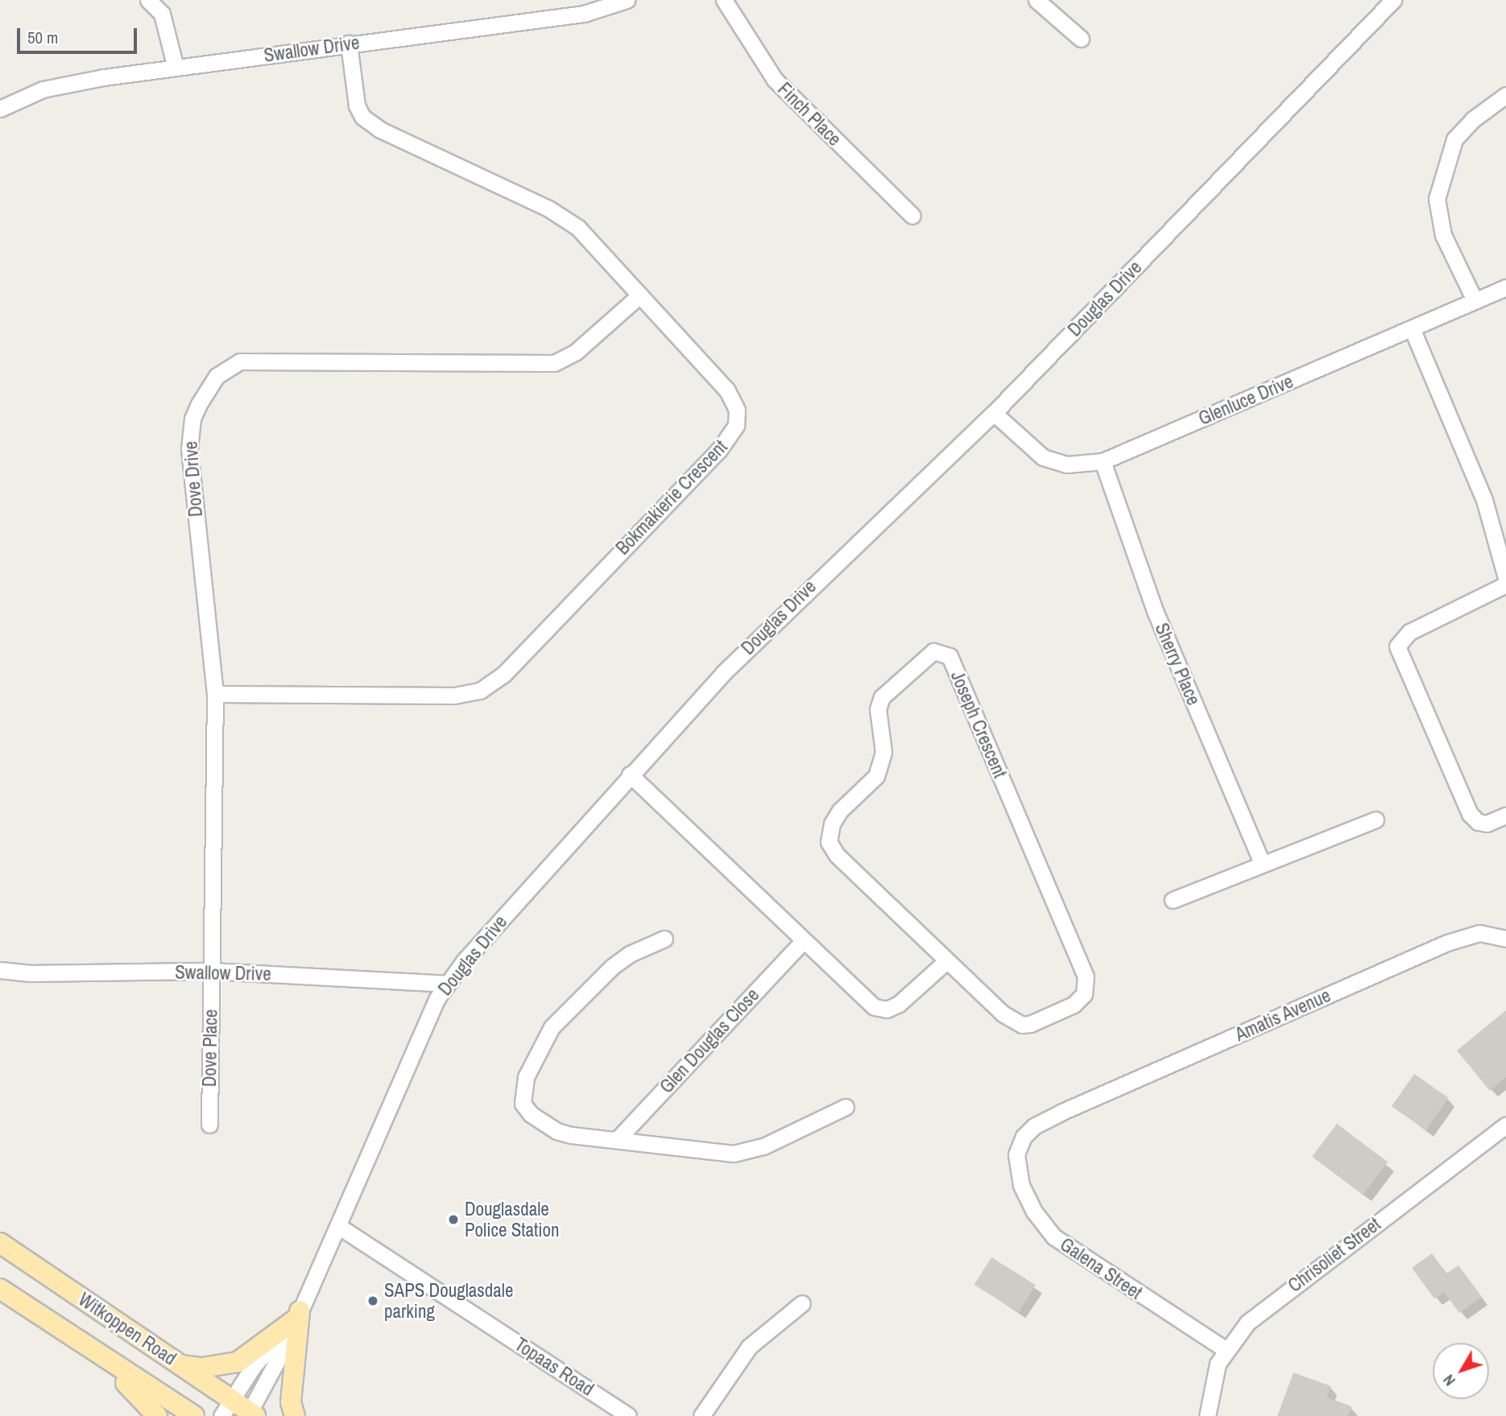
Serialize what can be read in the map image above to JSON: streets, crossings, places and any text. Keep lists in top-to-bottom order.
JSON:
{
  "streets": {
    "main road": ["Witkoppen Road"],
    "street": [
      "Swallow Drive",
      "Finch Place",
      "Douglas Drive",
      "Glenluce Drive",
      "Dove Drive",
      "Bokmakierie Crescent",
      "Sherry Place",
      "Joseph Crescent",
      "Amatis Avenue",
      "Glen Douglas Close",
      "Dove Place",
      "Chrisoliet Street",
      "Galena Street",
      "Topaas Road"
    ]
  },
  "crossings": [
    ["Swallow Drive", "Douglas Drive"],
    ["Swallow Drive", "Dove Drive"],
    ["Swallow Drive", "Bokmakierie Crescent"],
    ["Swallow Drive", "Dove Place"],
    ["Douglas Drive", "Glenluce Drive"],
    ["Douglas Drive", "Witkoppen Road"],
    ["Douglas Drive", "Topaas Road"],
    ["Glenluce Drive", "Sherry Place"],
    ["Dove Drive", "Bokmakierie Crescent"],
    ["Dove Drive", "Dove Place"],
    ["Amatis Avenue", "Galena Street"],
    ["Chrisoliet Street", "Galena Street"]
  ],
  "places": ["Douglasdale Police Station", "SAPS Douglasdale parking"],
  "scale_bar": "50 m",
  "north": "bottom left"
}
